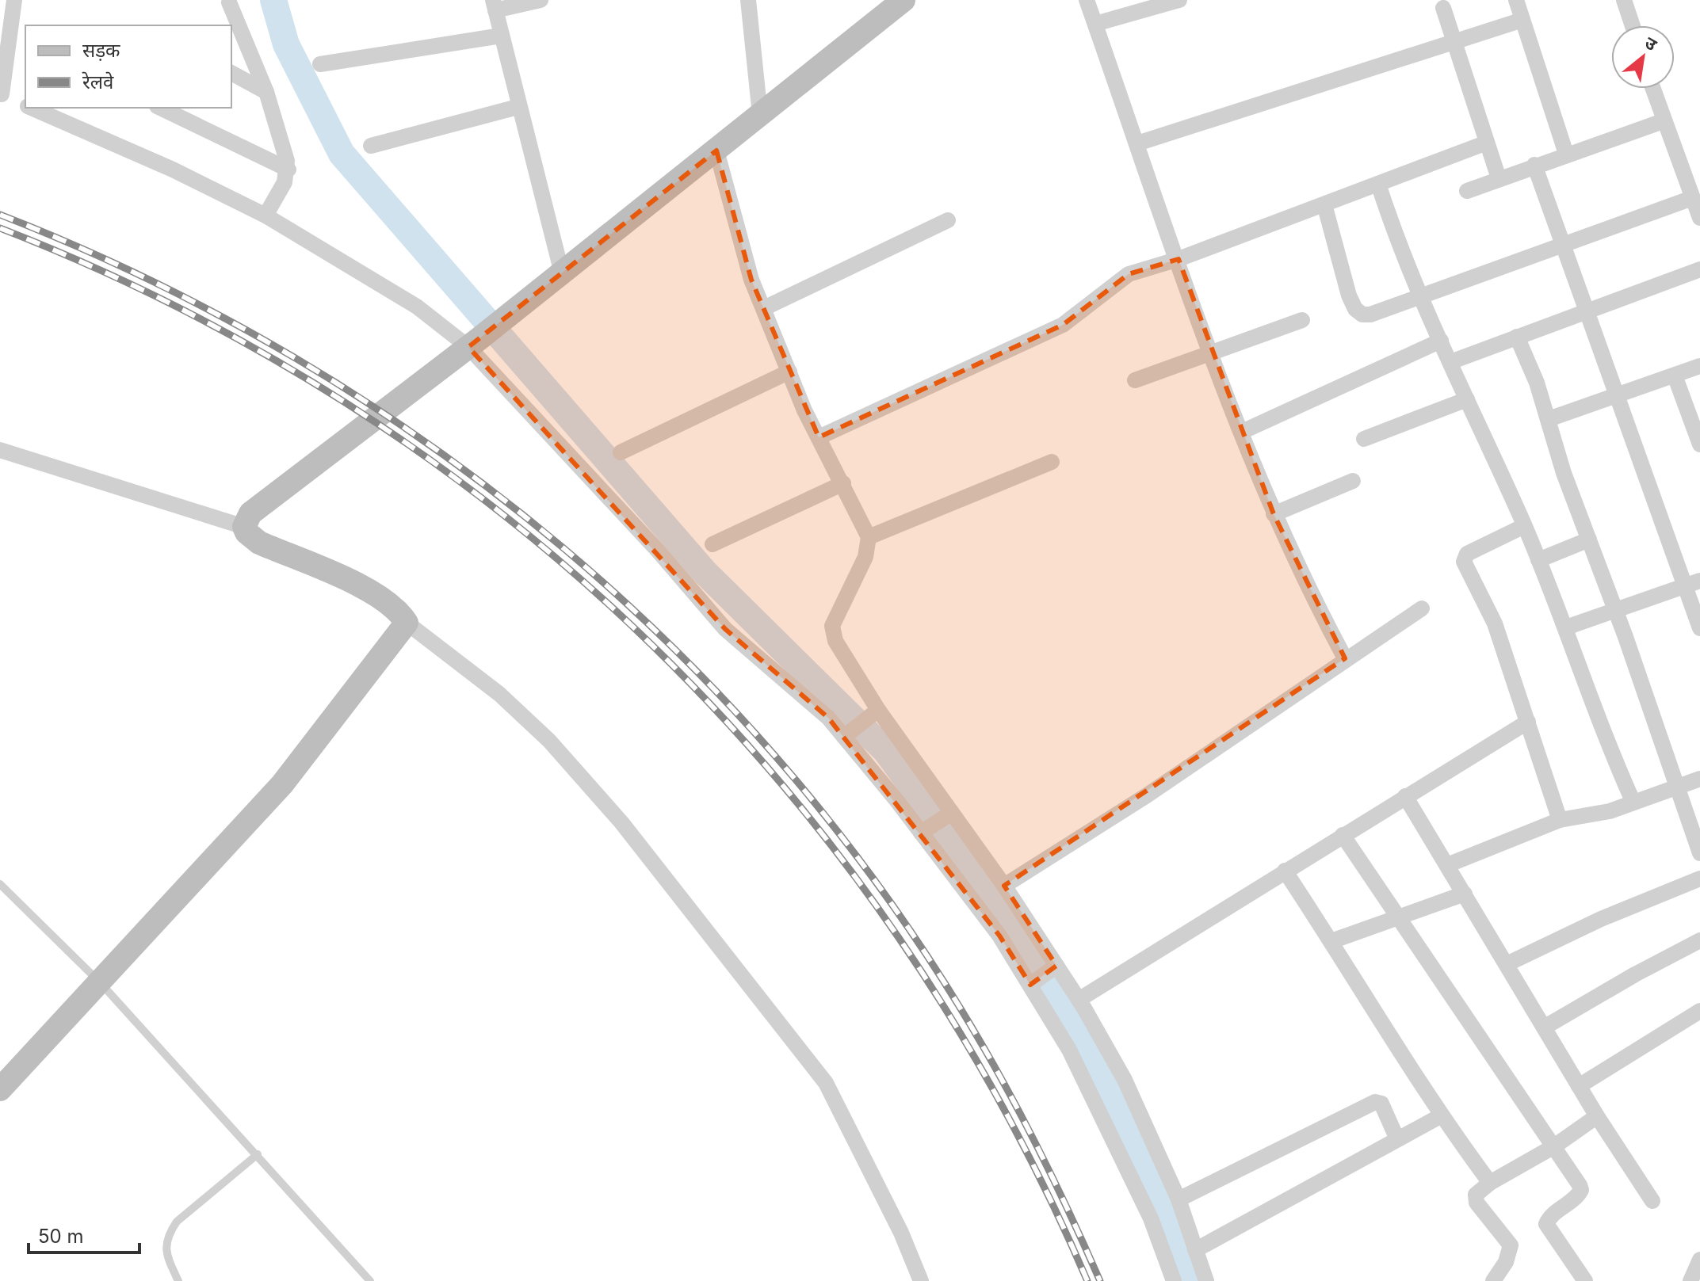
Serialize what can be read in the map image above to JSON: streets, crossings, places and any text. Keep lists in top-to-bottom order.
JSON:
{
  "legend": ["सड़क", "रेलवे"],
  "scale_bar": "50 m",
  "north": "top right"
}
